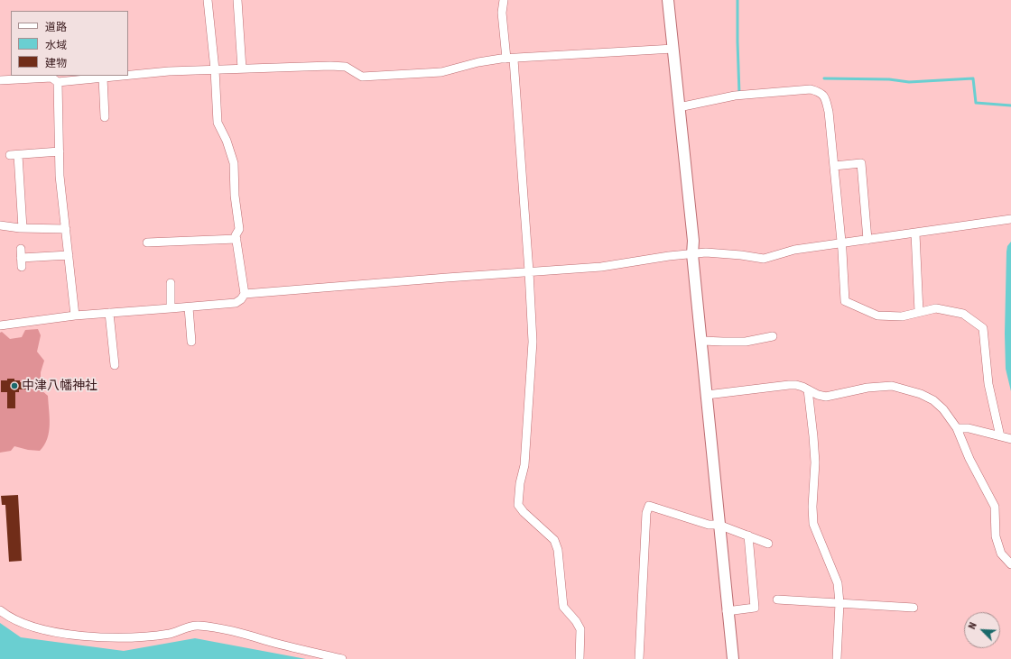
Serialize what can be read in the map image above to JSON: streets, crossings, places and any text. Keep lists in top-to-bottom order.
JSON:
{
  "places": ["中津八幡神社"],
  "legend": ["道路", "水域", "建物"],
  "north": "top left"
}
